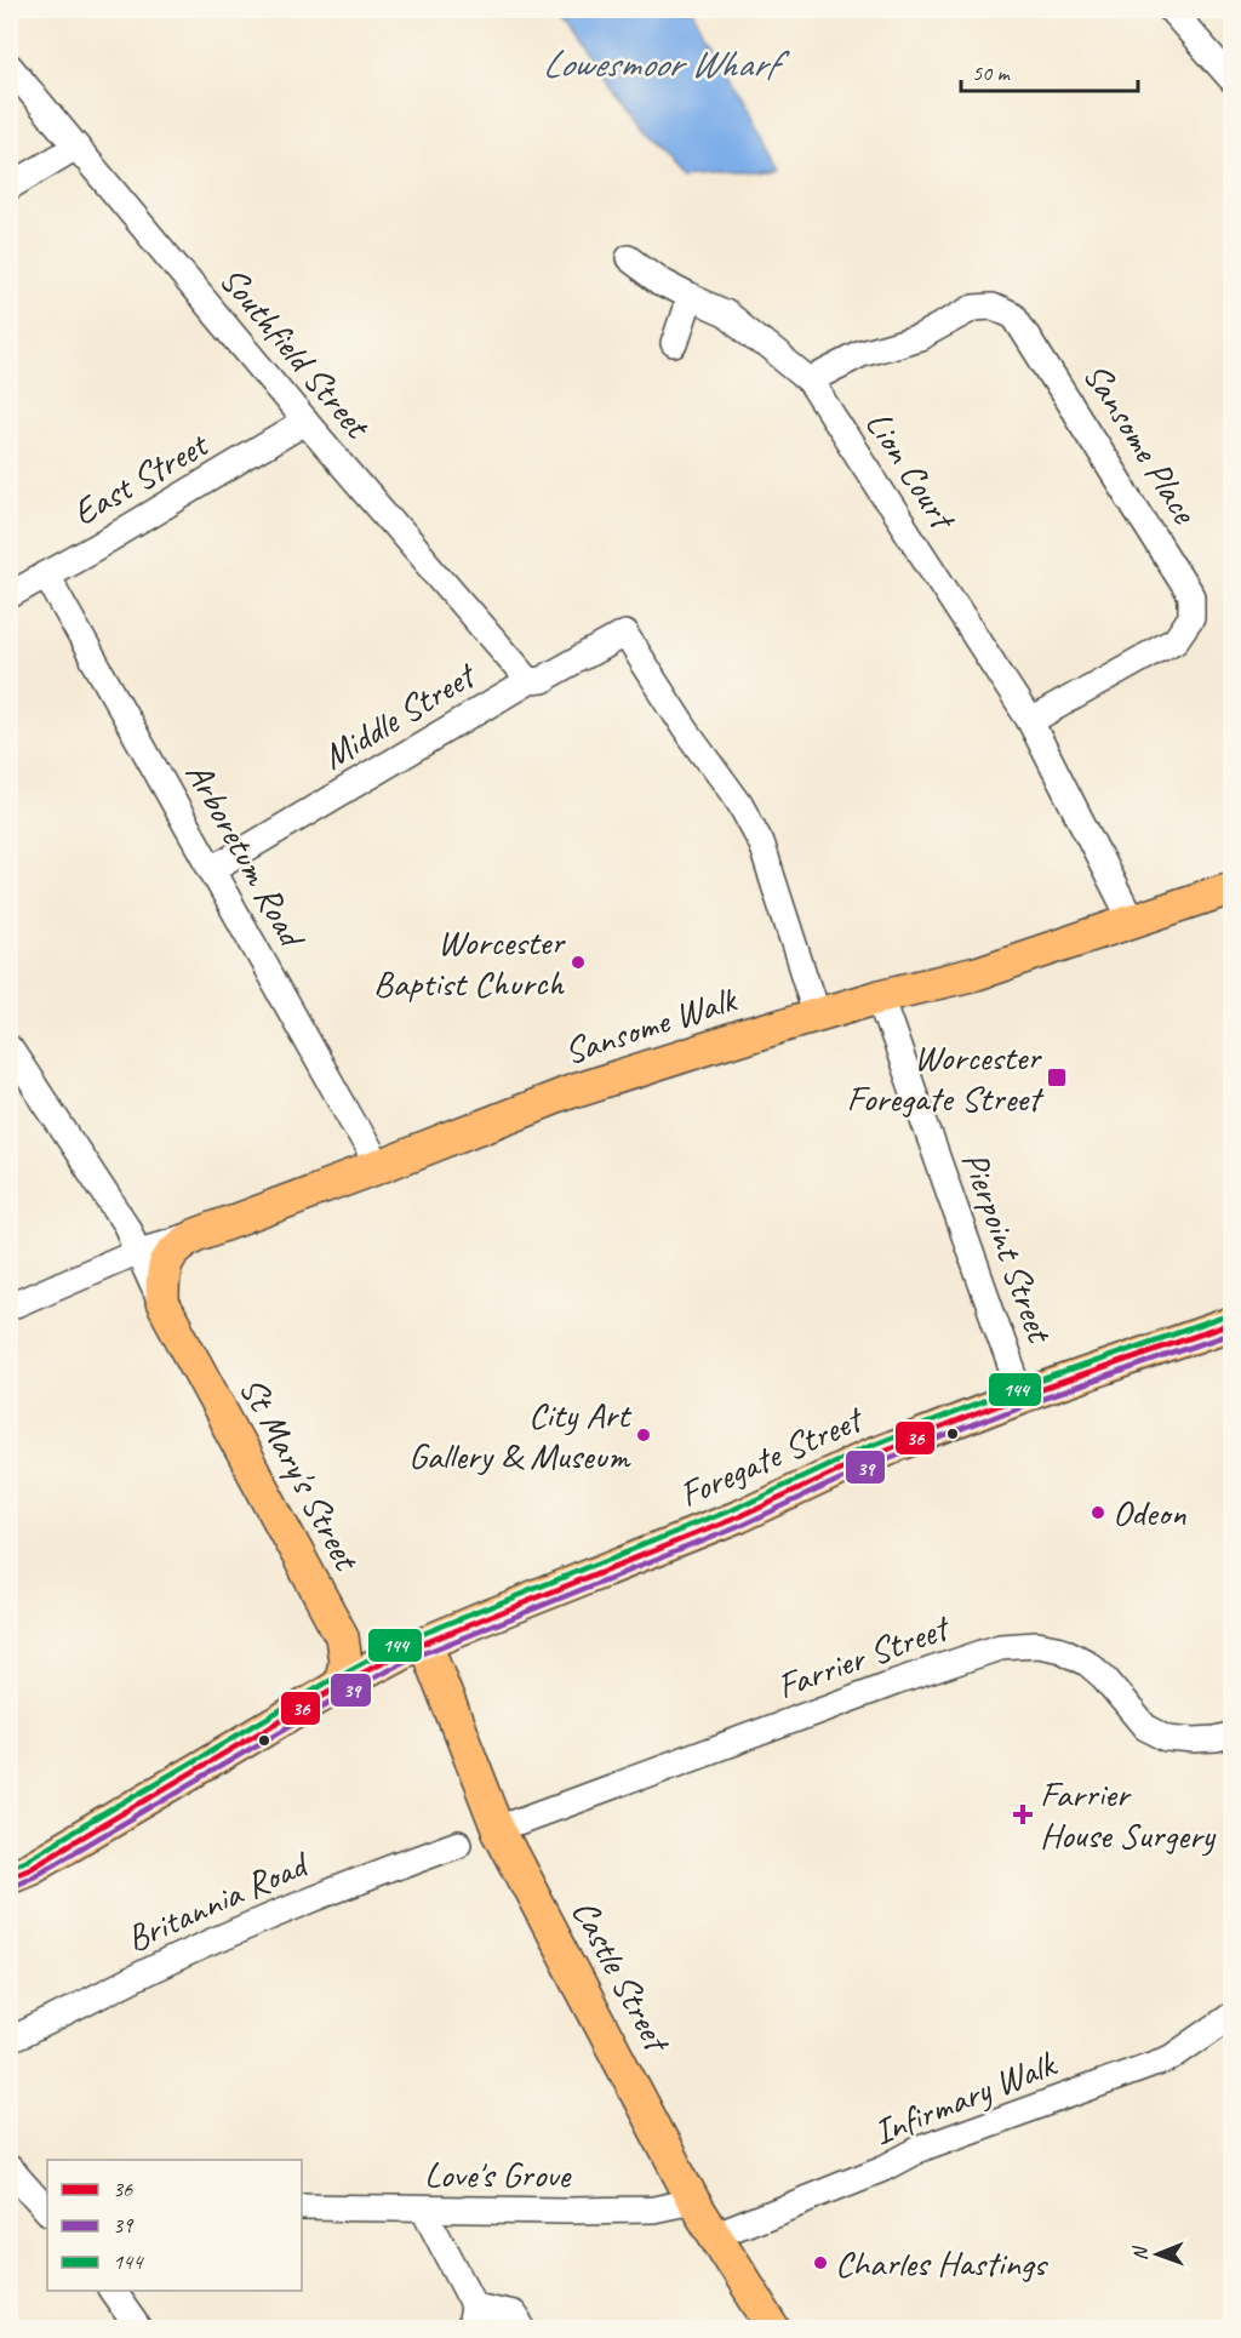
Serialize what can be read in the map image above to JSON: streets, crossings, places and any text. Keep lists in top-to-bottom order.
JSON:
{
  "streets": {
    "main road": [
      "Sansome Walk",
      "Foregate Street",
      "St Mary's Street",
      "Castle Street"
    ],
    "street": [
      "Southfield Street",
      "Sansome Place",
      "Lion Court",
      "East Street",
      "Middle Street",
      "Arboretum Road",
      "Pierpoint Street",
      "Farrier Street",
      "Britannia Road",
      "Infirmary Walk",
      "Love's Grove"
    ]
  },
  "crossings": [
    ["Southfield Street", "East Street"],
    ["Southfield Street", "Middle Street"],
    ["Sansome Place", "Lion Court"],
    ["East Street", "Arboretum Road"],
    ["Middle Street", "Arboretum Road"],
    ["Middle Street", "Sansome Walk"],
    ["Arboretum Road", "Sansome Walk"],
    ["Sansome Walk", "Pierpoint Street"],
    ["Pierpoint Street", "Foregate Street"],
    ["Foregate Street", "St Mary's Street"],
    ["Foregate Street", "Castle Street"],
    ["Farrier Street", "Castle Street"],
    ["Castle Street", "Infirmary Walk"],
    ["Castle Street", "Love's Grove"]
  ],
  "water": ["Lowesmoor Wharf"],
  "places": {
    "other": [
      "Worcester Baptist Church",
      "City Art Gallery & Museum",
      "Odeon",
      "Charles Hastings"
    ],
    "transit": ["Worcester Foregate Street"],
    "health": ["Farrier House Surgery"]
  },
  "lines": ["transit line 144", "transit line 36", "transit line 39"],
  "legend": ["36", "39", "144"],
  "scale_bar": "50 m",
  "north": "left"
}
